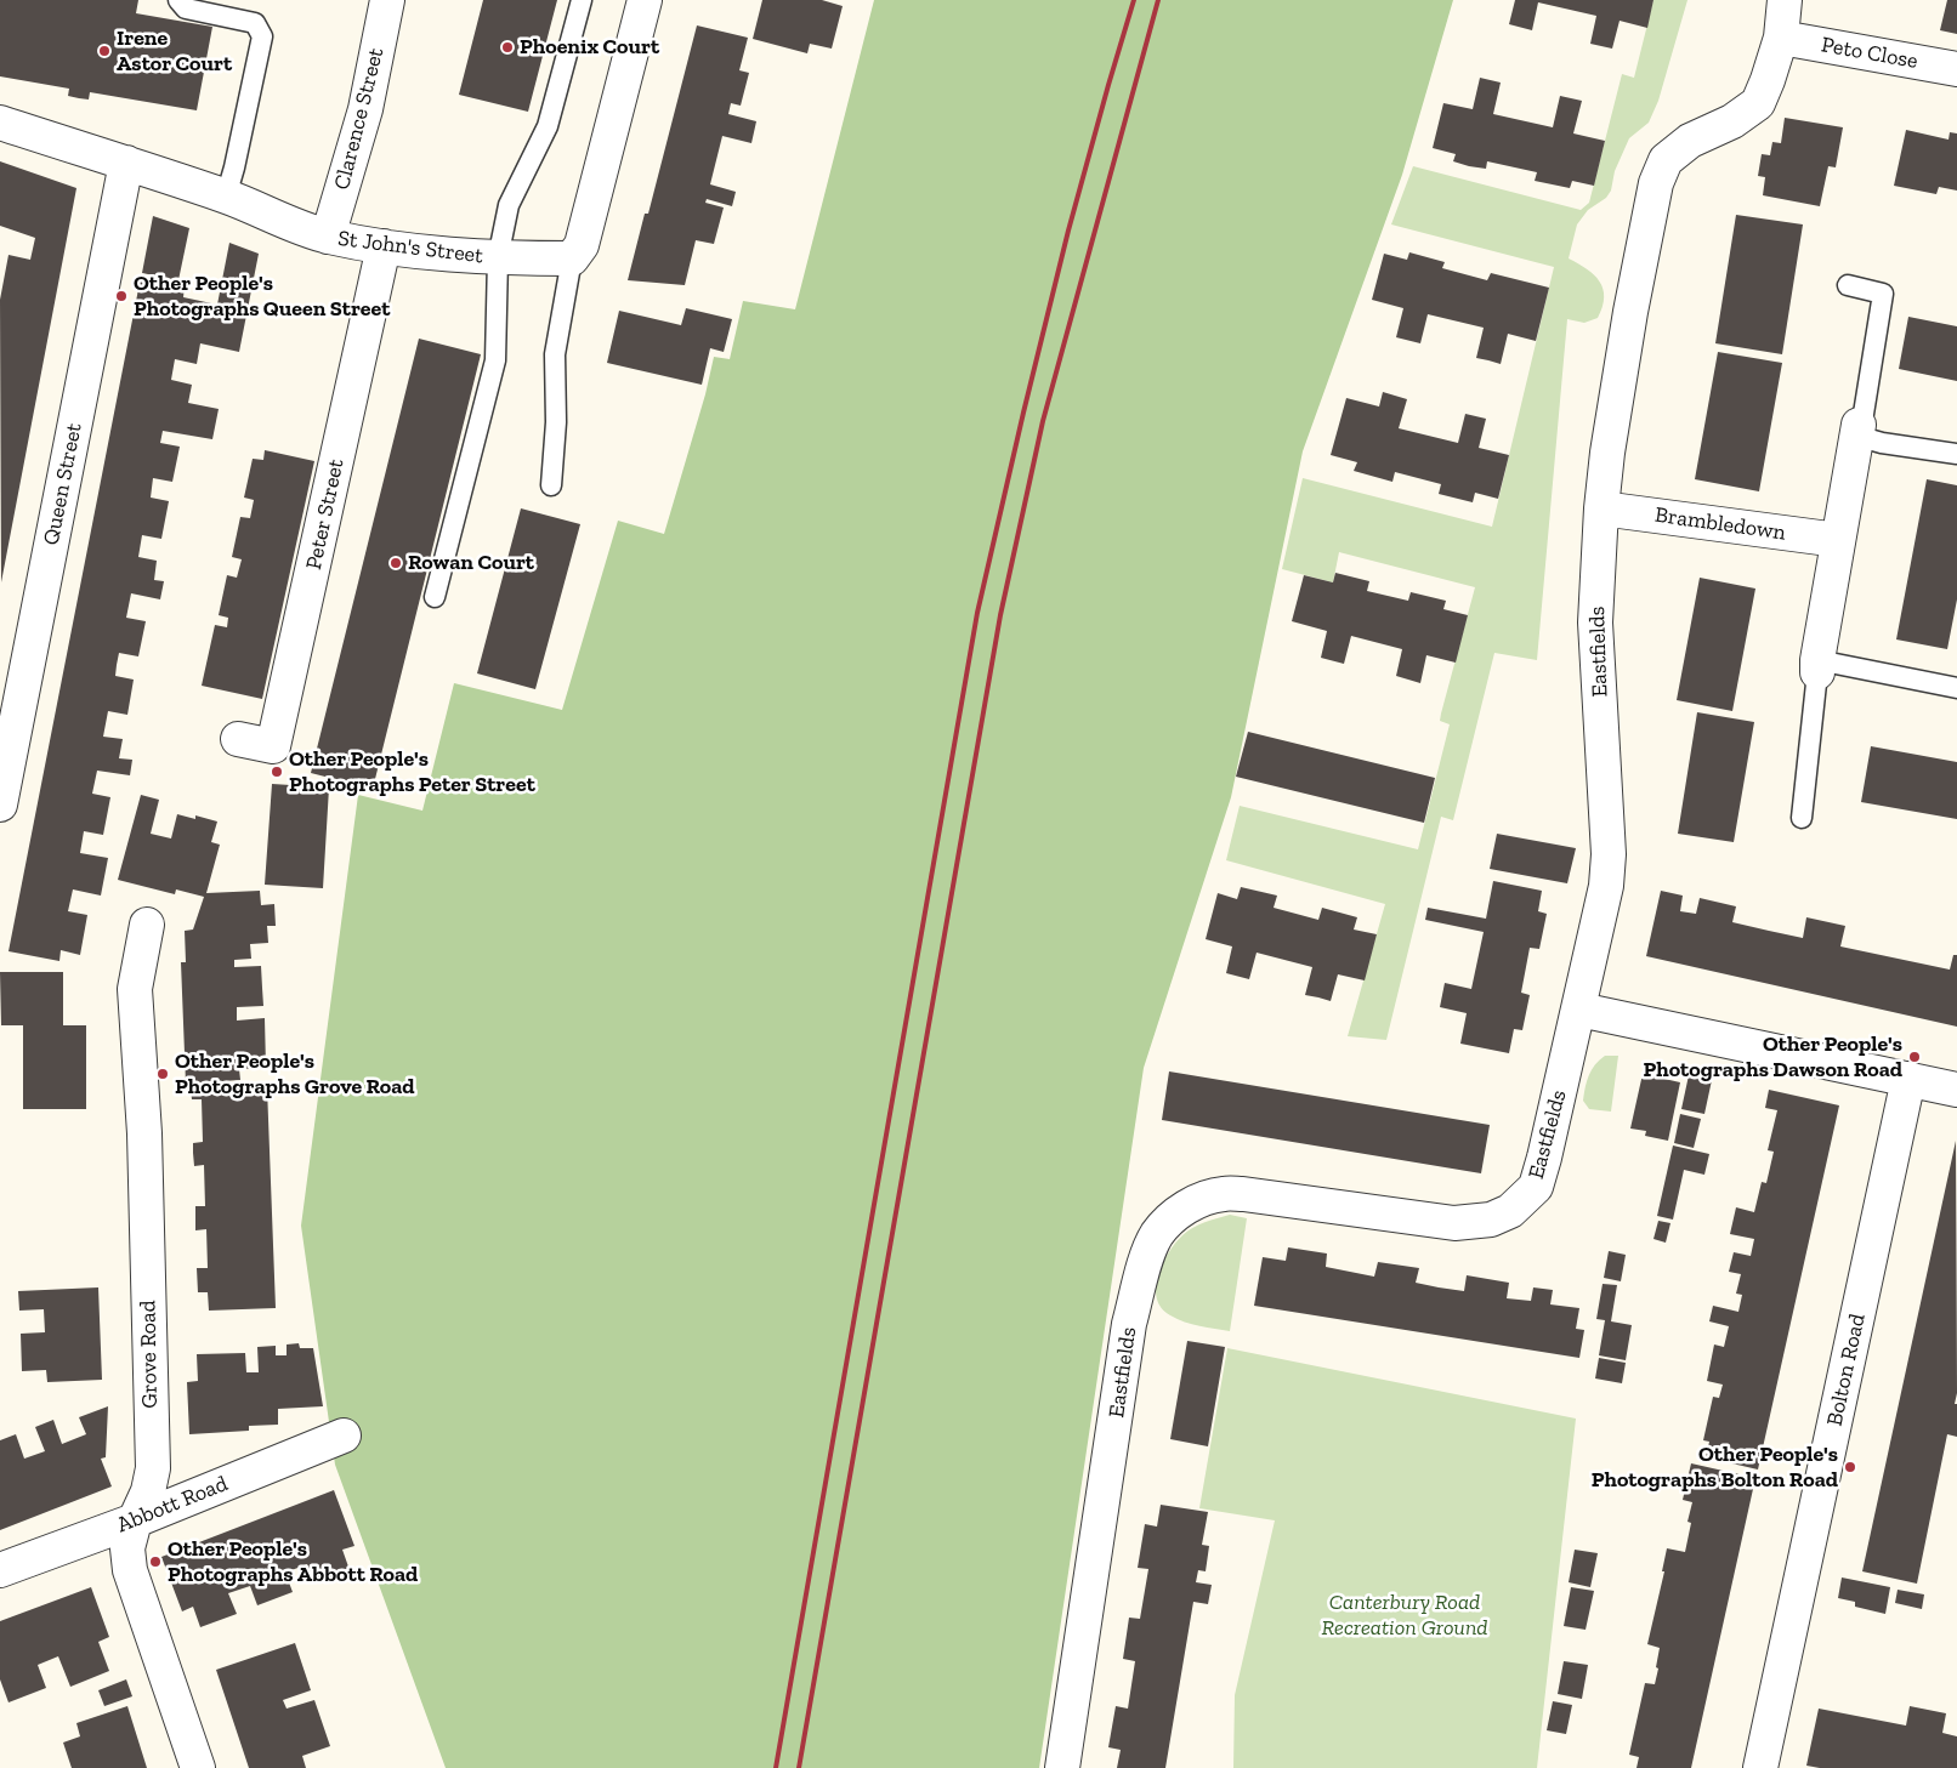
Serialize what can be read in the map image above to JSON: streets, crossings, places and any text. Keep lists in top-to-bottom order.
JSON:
{
  "streets": {
    "street": [
      "Peto Close",
      "Clarence Street",
      "St John's Street",
      "Queen Street",
      "Peter Street",
      "Brambledown",
      "Eastfields",
      "Grove Road",
      "Bolton Road",
      "Abbott Road"
    ]
  },
  "crossings": [
    ["Peto Close", "Eastfields"],
    ["Clarence Street", "St John's Street"],
    ["St John's Street", "Queen Street"],
    ["St John's Street", "Peter Street"],
    ["Brambledown", "Eastfields"],
    ["Grove Road", "Abbott Road"]
  ],
  "parks": ["Canterbury Road Recreation Ground"],
  "places": [
    "Phoenix Court",
    "Irene Astor Court",
    "Other People's Photographs Queen Street",
    "Rowan Court",
    "Other People's Photographs Peter Street",
    "Other People's Photographs Dawson Road",
    "Other People's Photographs Grove Road",
    "Other People's Photographs Bolton Road",
    "Other People's Photographs Abbott Road"
  ]
}
